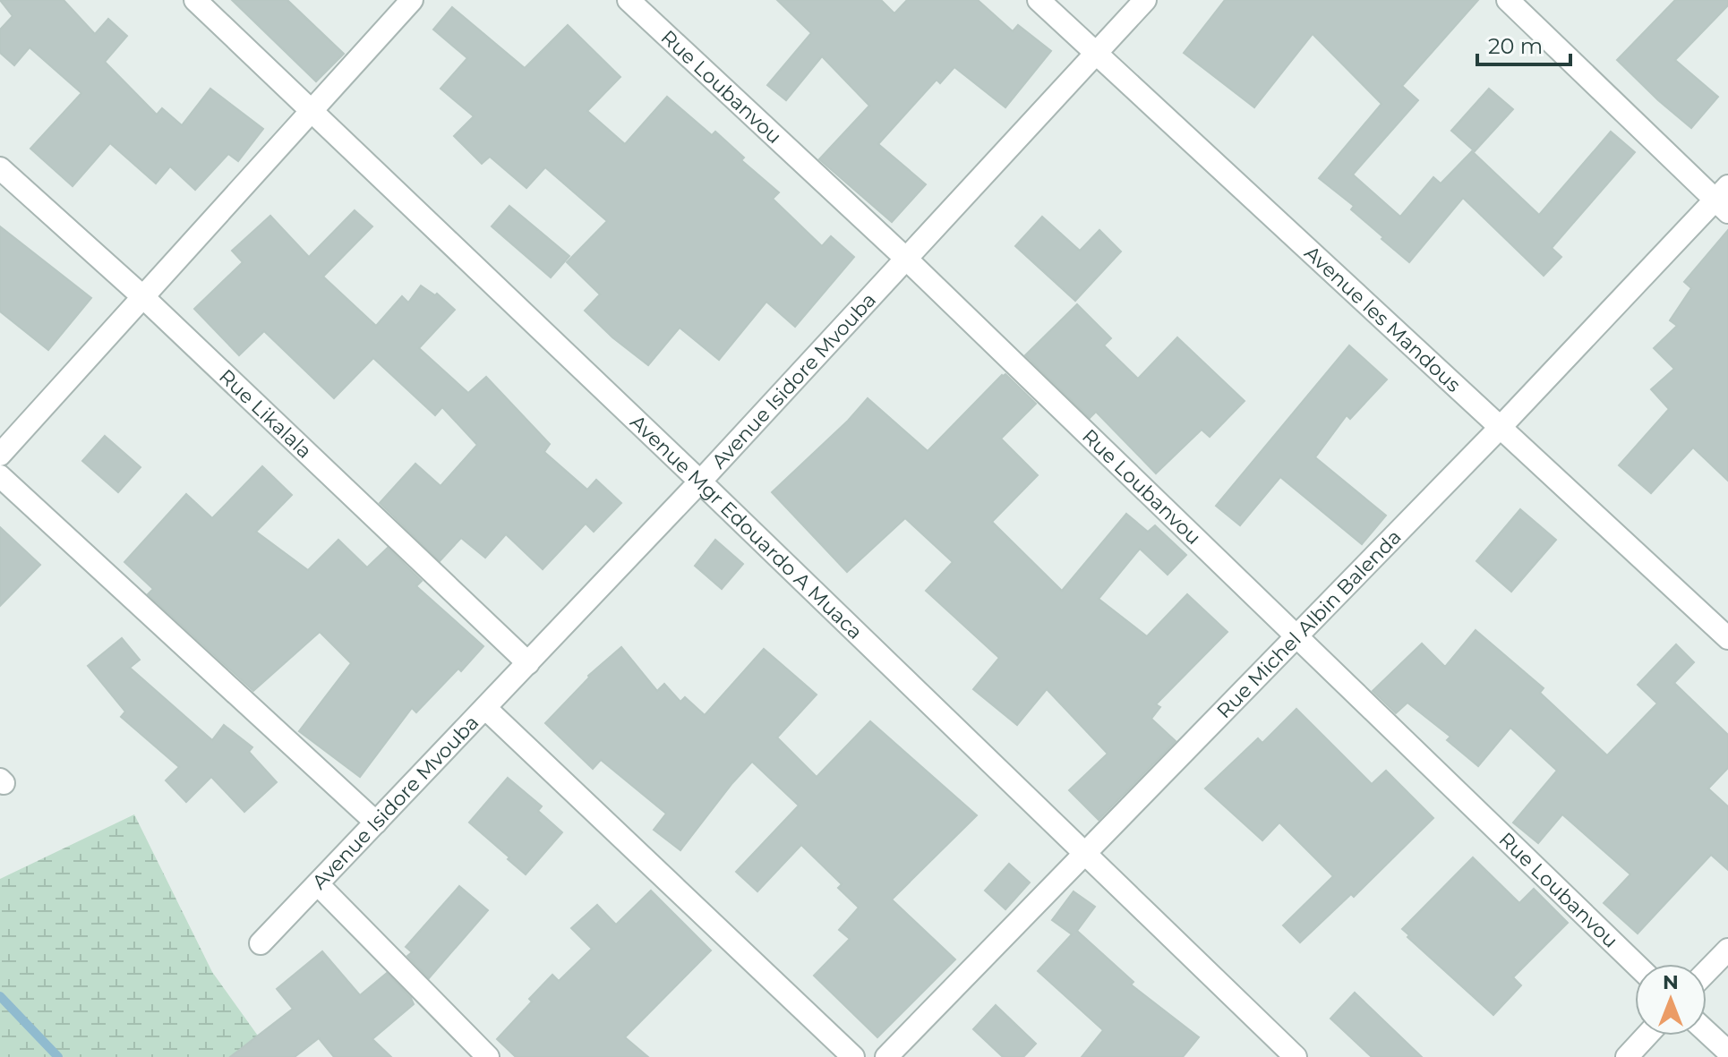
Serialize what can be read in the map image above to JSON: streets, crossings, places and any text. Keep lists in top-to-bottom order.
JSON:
{
  "streets": {
    "street": [
      "Rue Loubanvou",
      "Avenue les Mandous",
      "Avenue Isidore Mvouba",
      "Rue Likalala",
      "Avenue Mgr Edouardo A Muaca",
      "Rue Michel Albin Balenda"
    ]
  },
  "crossings": [
    ["Rue Loubanvou", "Avenue Isidore Mvouba"],
    ["Rue Loubanvou", "Rue Michel Albin Balenda"],
    ["Avenue les Mandous", "Avenue Isidore Mvouba"],
    ["Avenue les Mandous", "Rue Michel Albin Balenda"],
    ["Avenue Isidore Mvouba", "Rue Likalala"],
    ["Avenue Isidore Mvouba", "Avenue Mgr Edouardo A Muaca"],
    ["Avenue Mgr Edouardo A Muaca", "Rue Michel Albin Balenda"]
  ],
  "scale_bar": "20 m",
  "north": "top"
}
